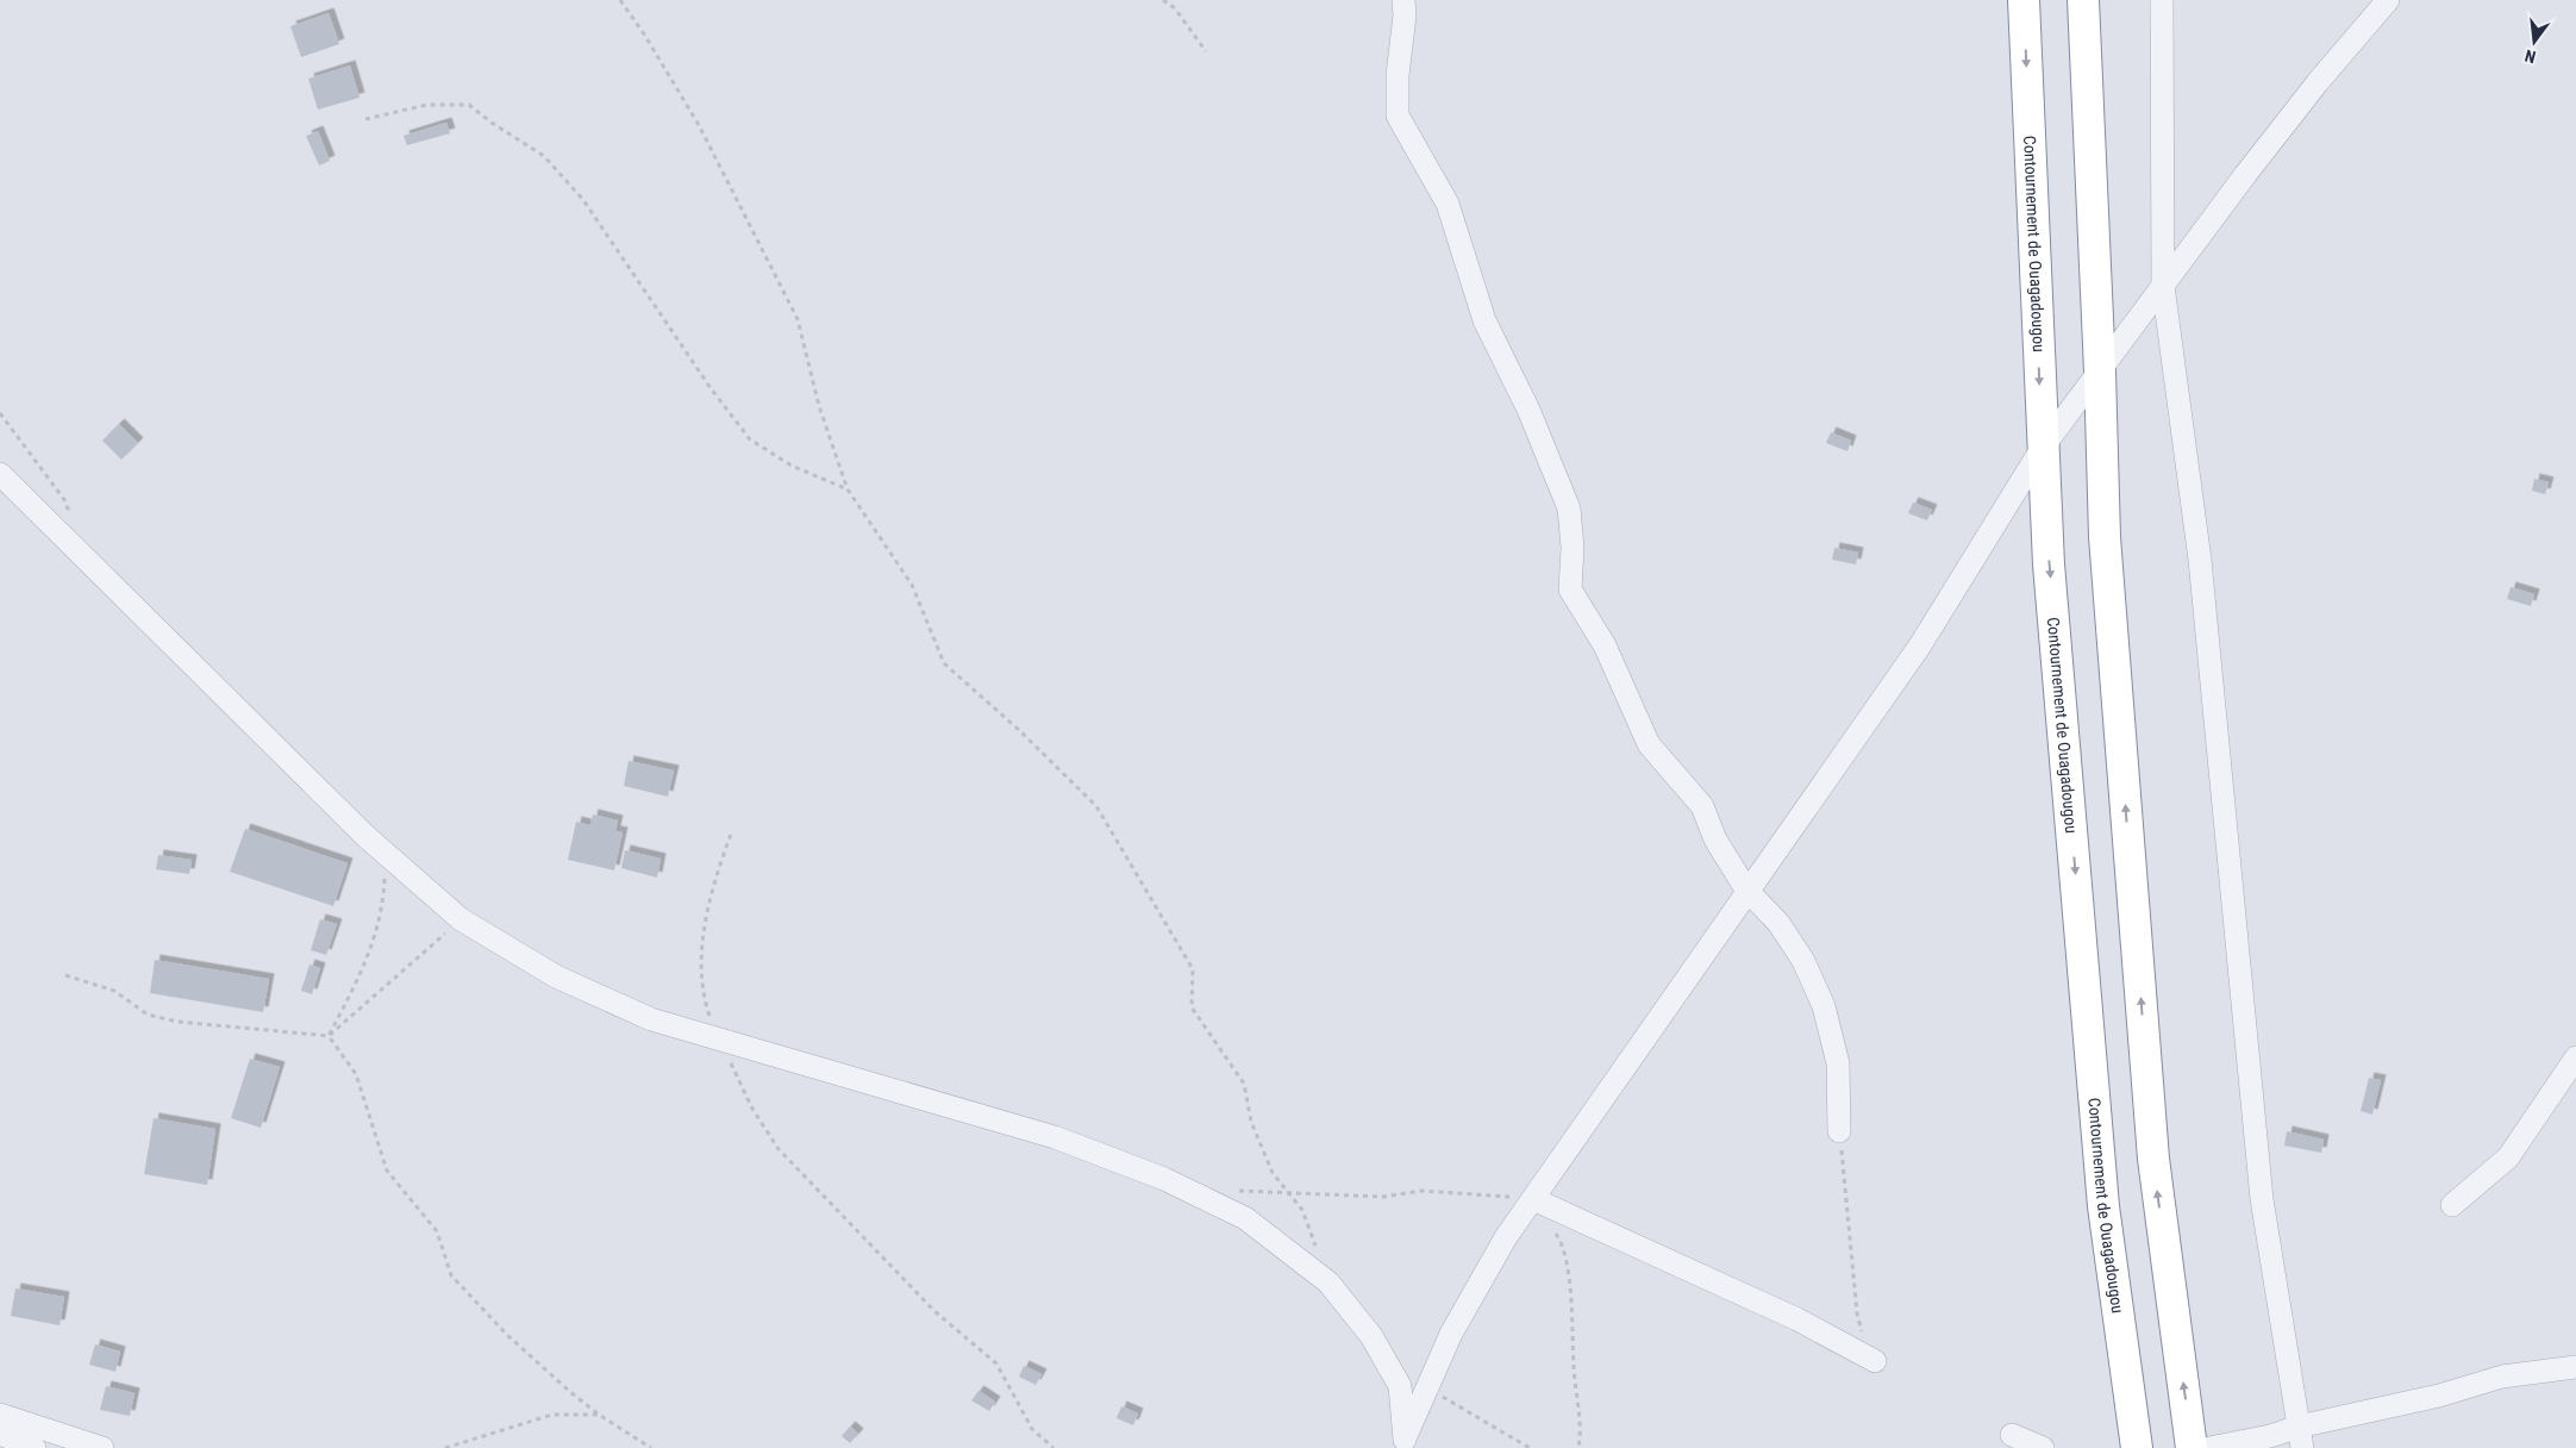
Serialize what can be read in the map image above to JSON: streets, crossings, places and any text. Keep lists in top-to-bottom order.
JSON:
{
  "streets": {
    "highway": ["Contournement de Ouagadougou"]
  },
  "north": "bottom"
}
